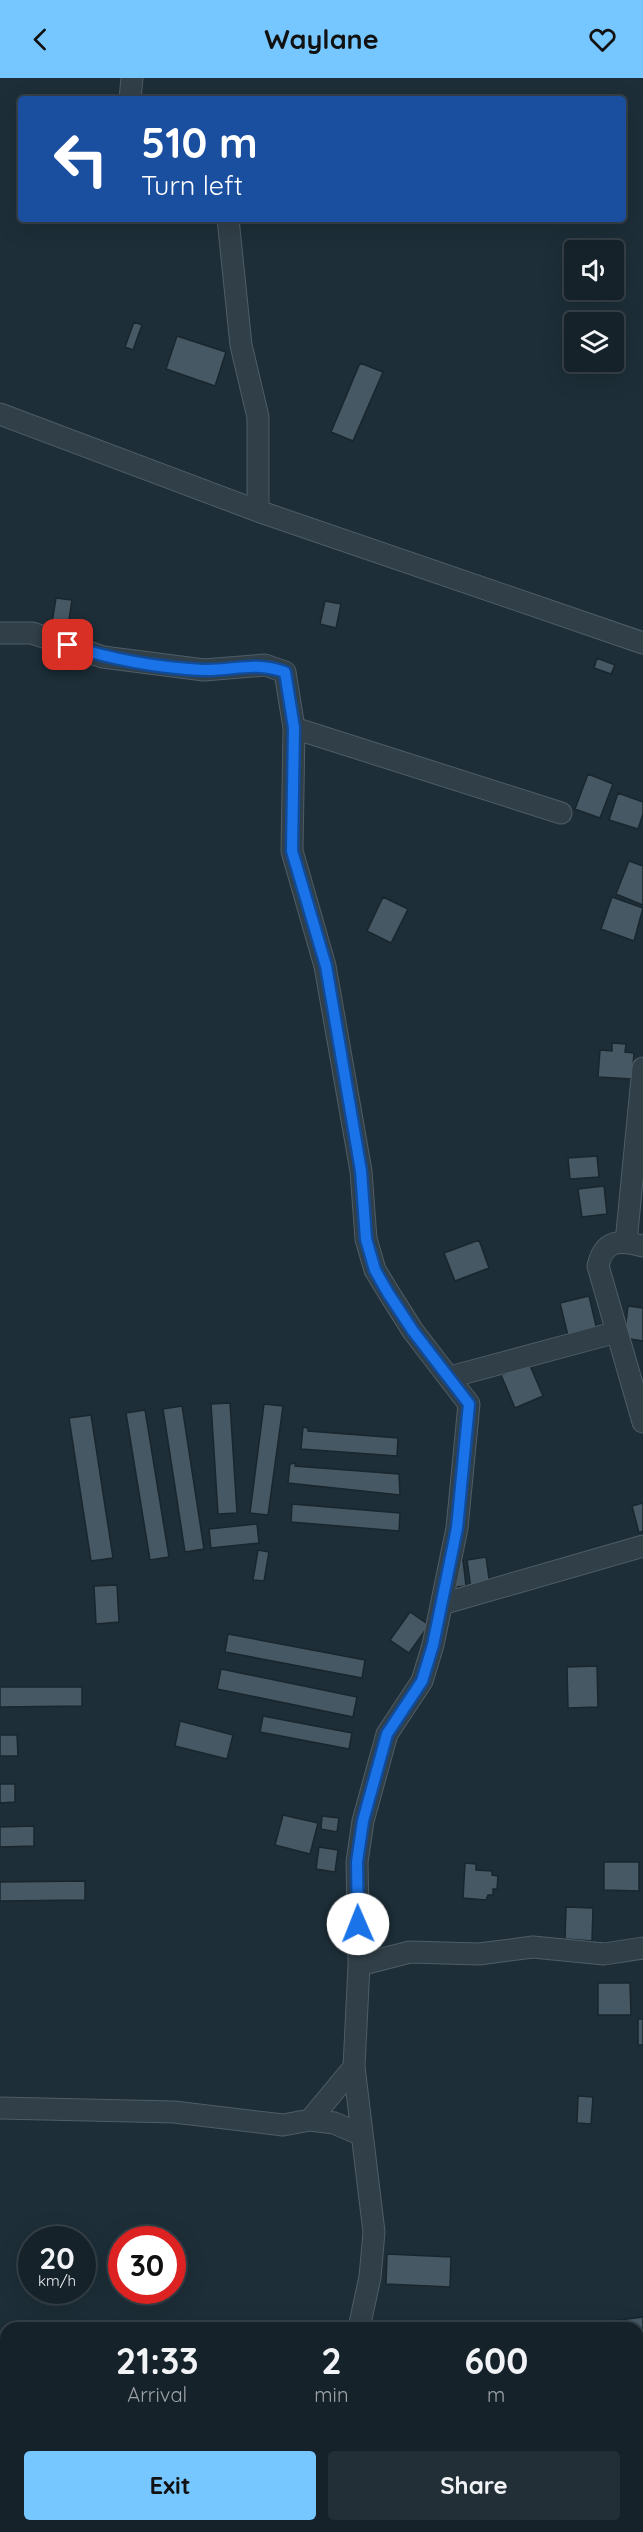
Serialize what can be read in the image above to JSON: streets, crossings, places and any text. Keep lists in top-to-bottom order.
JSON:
{
  "page": {
    "header": "Waylane",
    "turn": ["510 m", "Turn left"],
    "speed": "20 km/h",
    "limit": "30",
    "eta": [
      "21:33",
      "Arrival",
      "2",
      "min",
      "600",
      "m"
    ],
    "buttons": ["Exit", "Share"]
  }
}
